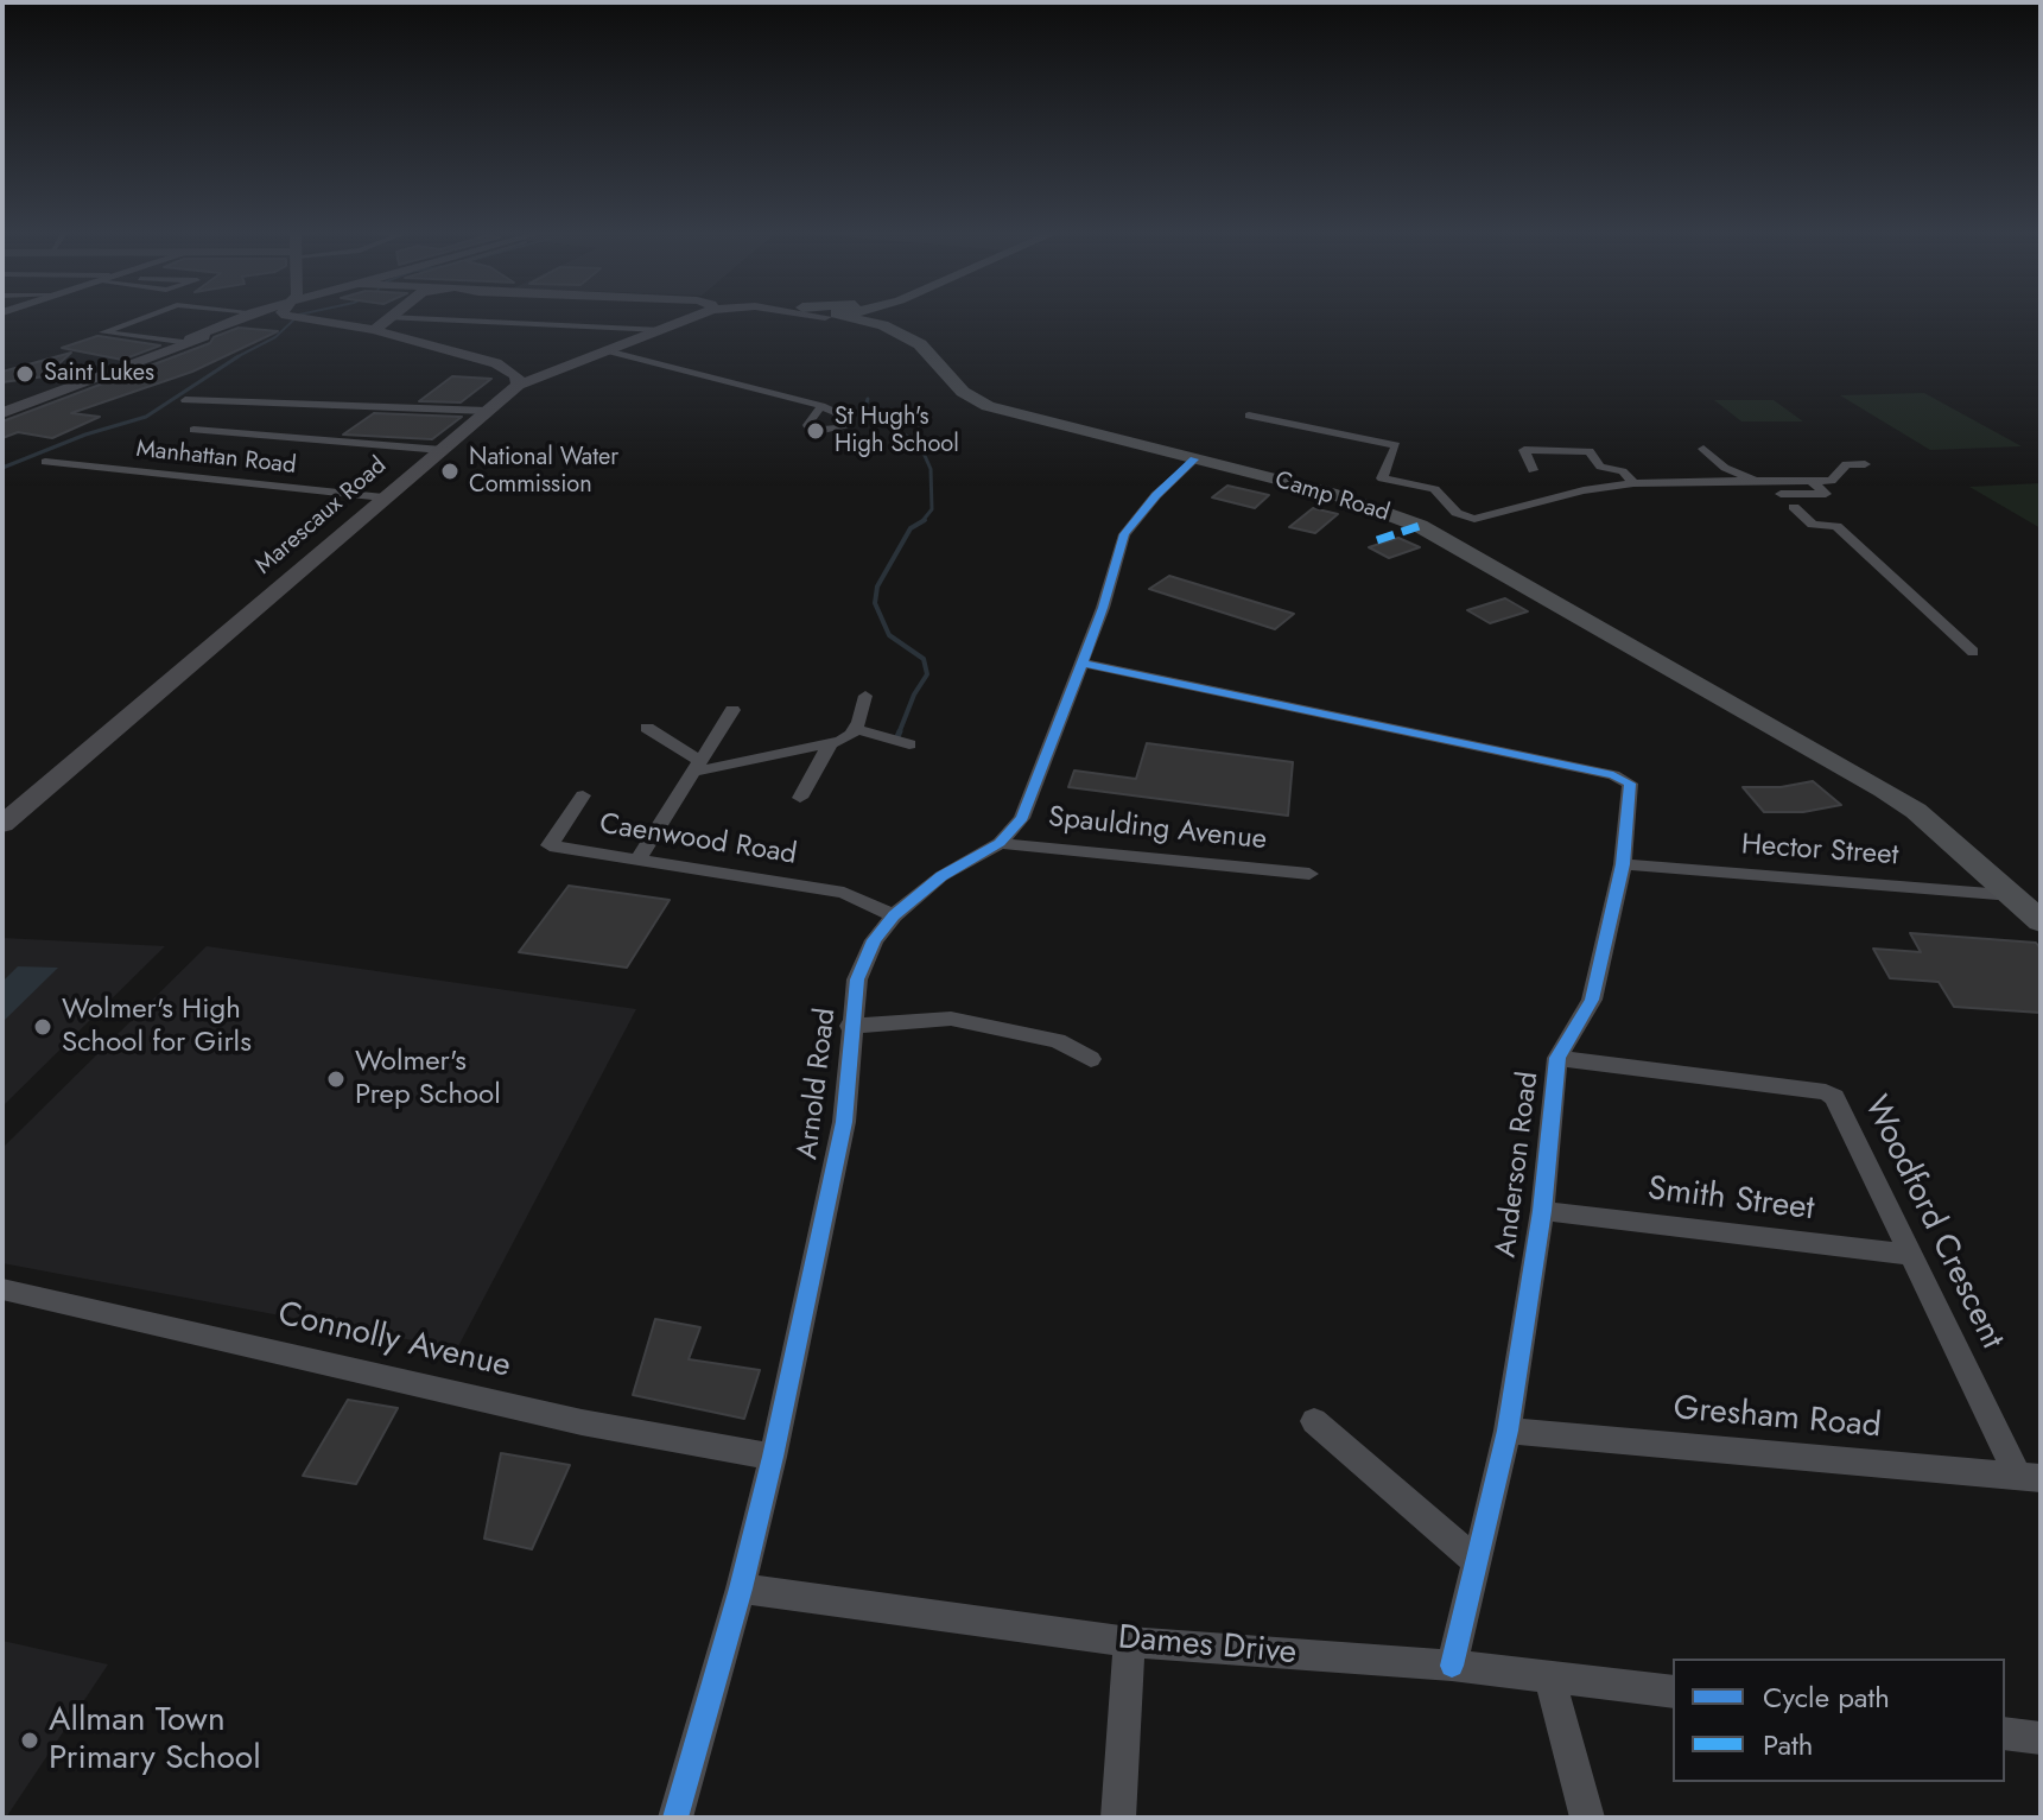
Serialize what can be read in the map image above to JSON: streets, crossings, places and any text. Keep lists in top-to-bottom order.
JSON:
{
  "streets": {
    "main road": ["Camp Road", "Marescaux Road"],
    "street": [
      "Manhattan Road",
      "Spaulding Avenue",
      "Caenwood Road",
      "Hector Street",
      "Arnold Road",
      "Anderson Road",
      "Smith Street",
      "Woodford Crescent",
      "Connolly Avenue",
      "Gresham Road",
      "Dames Drive"
    ]
  },
  "crossings": [
    ["Manhattan Road", "Marescaux Road"],
    ["Camp Road", "Hector Street"],
    ["Camp Road", "Arnold Road"],
    ["Spaulding Avenue", "Arnold Road"],
    ["Caenwood Road", "Arnold Road"],
    ["Hector Street", "Anderson Road"],
    ["Arnold Road", "Anderson Road"],
    ["Arnold Road", "Connolly Avenue"],
    ["Arnold Road", "Dames Drive"],
    ["Anderson Road", "Smith Street"],
    ["Anderson Road", "Woodford Crescent"],
    ["Anderson Road", "Gresham Road"],
    ["Anderson Road", "Dames Drive"],
    ["Smith Street", "Woodford Crescent"],
    ["Woodford Crescent", "Gresham Road"]
  ],
  "places": [
    "Saint Lukes",
    "St Hugh's High School",
    "National Water Commission",
    "Wolmer's High School for Girls",
    "Wolmer's Prep School",
    "Allman Town Primary School"
  ],
  "legend": ["Cycle path", "Path"]
}
